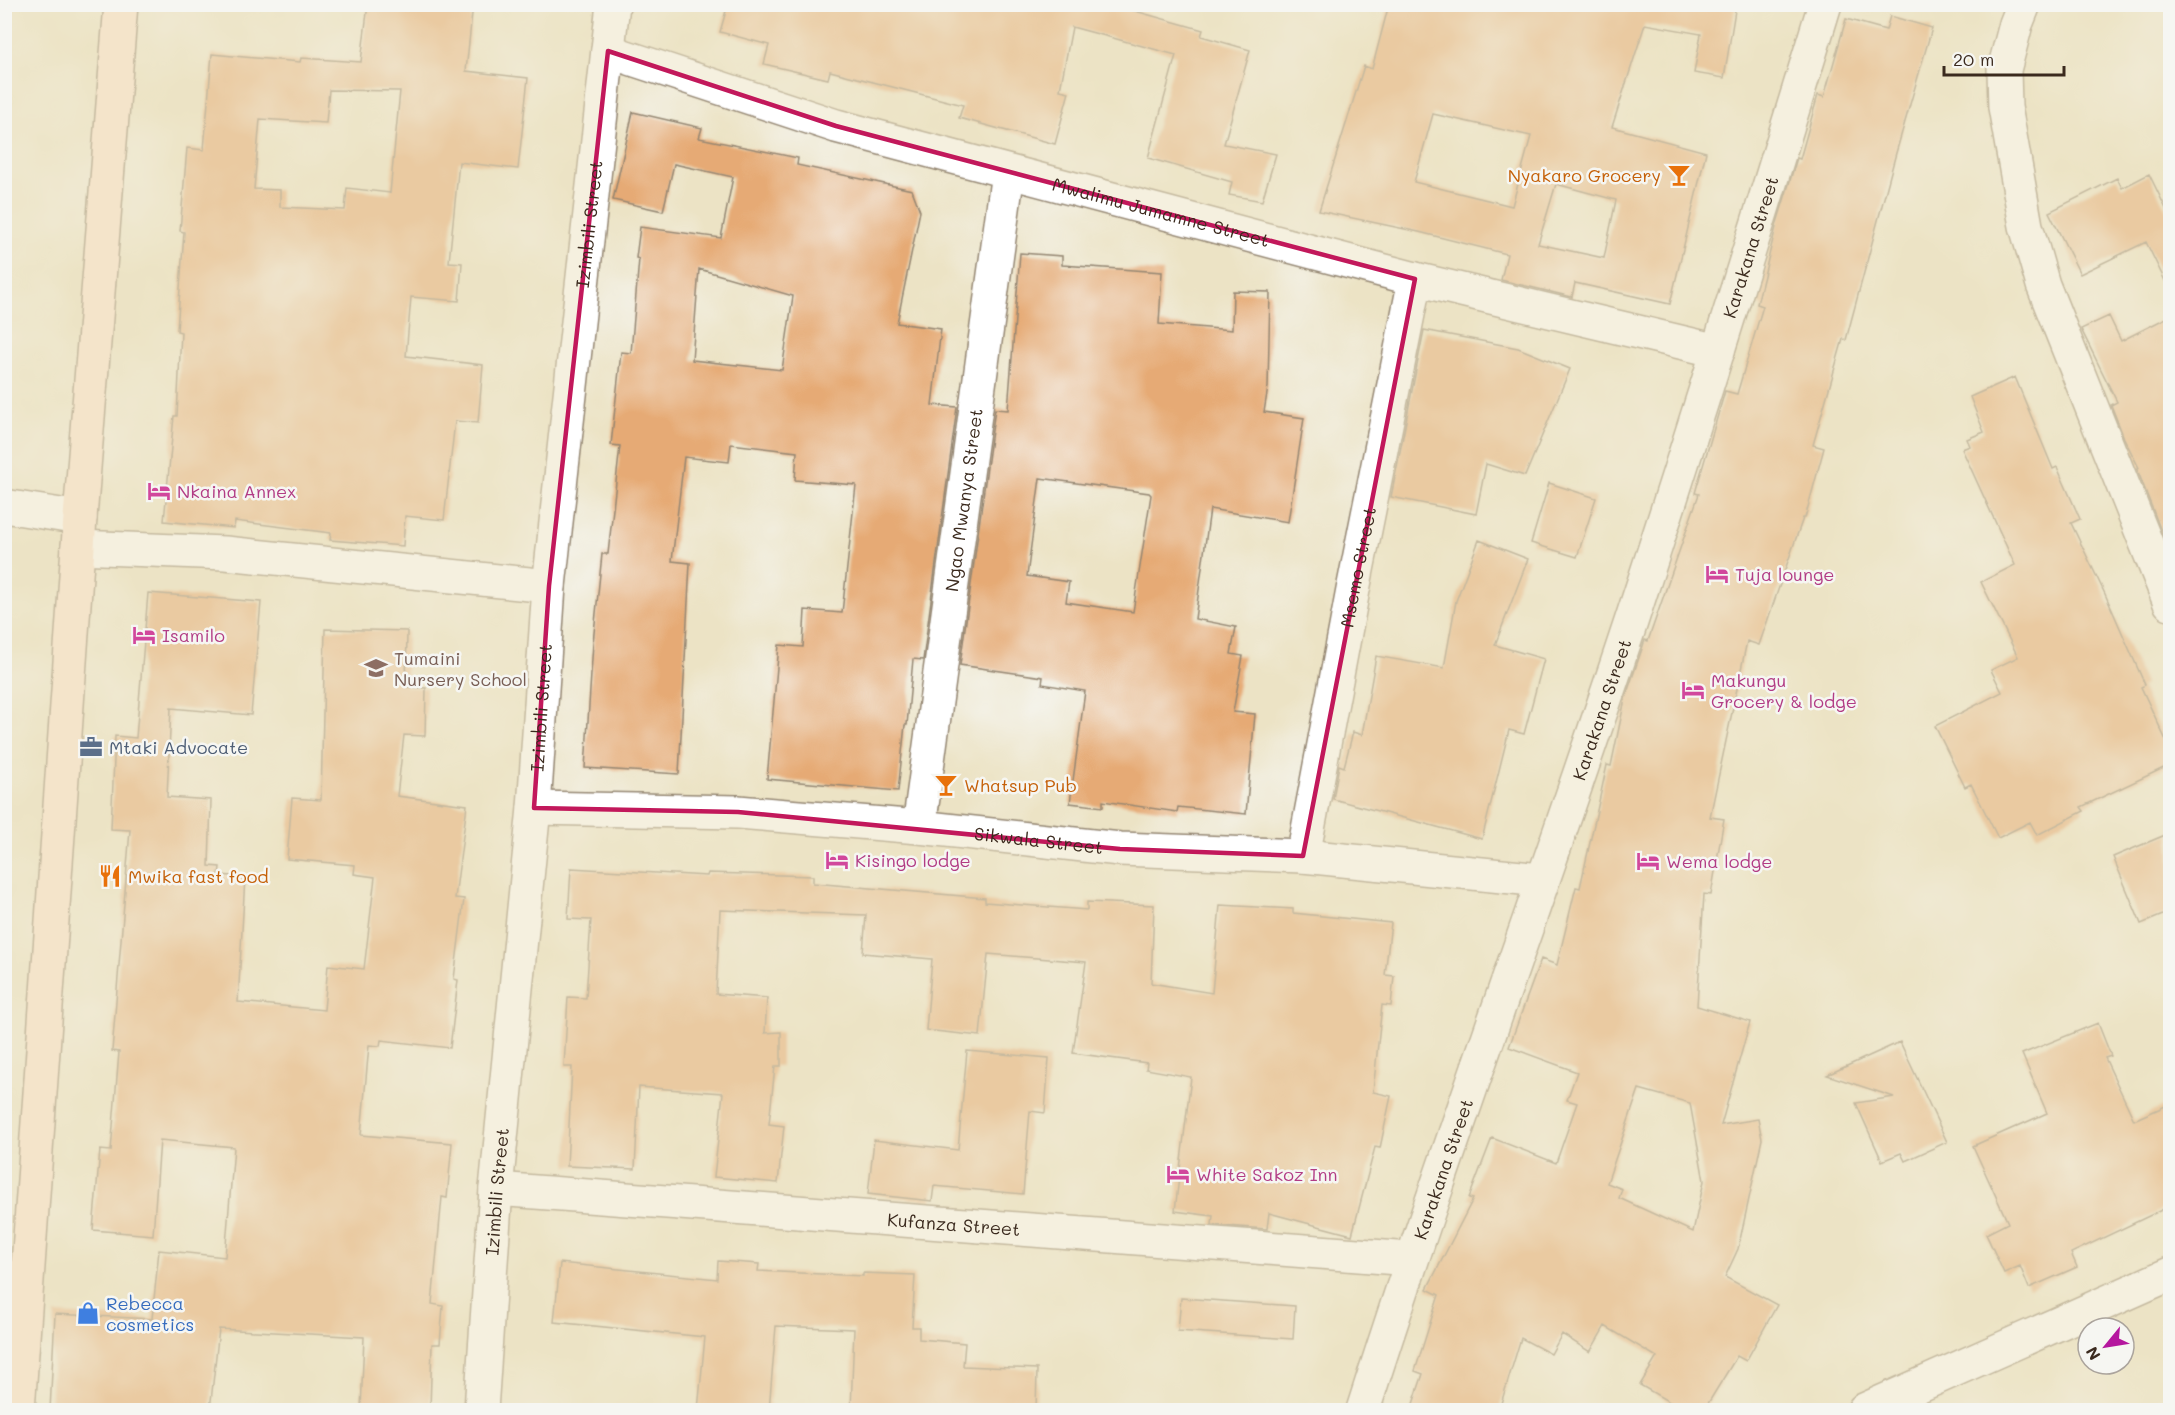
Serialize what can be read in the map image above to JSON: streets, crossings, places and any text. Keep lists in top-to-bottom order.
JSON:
{
  "streets": {
    "street": [
      "Mwalimu Jumamne Street",
      "Izimbili Street",
      "Karakana Street",
      "Ngao Mwanya Street",
      "Msemo Street",
      "Sikwala Street",
      "Kufanza Street"
    ]
  },
  "crossings": [
    ["Mwalimu Jumamne Street", "Izimbili Street"],
    ["Mwalimu Jumamne Street", "Karakana Street"],
    ["Mwalimu Jumamne Street", "Ngao Mwanya Street"],
    ["Mwalimu Jumamne Street", "Msemo Street"],
    ["Izimbili Street", "Sikwala Street"],
    ["Izimbili Street", "Kufanza Street"],
    ["Karakana Street", "Sikwala Street"],
    ["Karakana Street", "Kufanza Street"],
    ["Ngao Mwanya Street", "Sikwala Street"],
    ["Msemo Street", "Sikwala Street"]
  ],
  "places": {
    "bar": ["Nyakaro Grocery", "Whatsup Pub"],
    "hotel": [
      "Nkaina Annex",
      "Tuja lounge",
      "Isamilo",
      "Makungu Grocery & lodge",
      "Kisingo lodge",
      "Wema lodge",
      "White Sakoz Inn"
    ],
    "school or university": ["Tumaini Nursery School"],
    "office": ["Mtaki Advocate"],
    "restaurant": ["Mwika fast food"],
    "shop": ["Rebecca cosmetics"]
  },
  "scale_bar": "20 m",
  "north": "bottom left"
}
